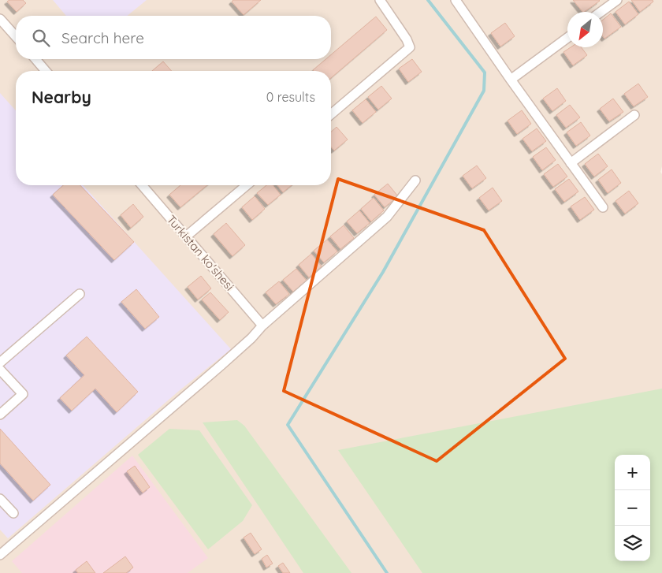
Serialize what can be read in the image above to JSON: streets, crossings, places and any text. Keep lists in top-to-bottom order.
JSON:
{
  "streets": {
    "street": ["Turkistan ko'shesi"]
  },
  "north": "bottom left",
  "page": {
    "search": "Search here",
    "heading": ["Nearby", "0 results"],
    "map_buttons": ["+", "−"]
  }
}
